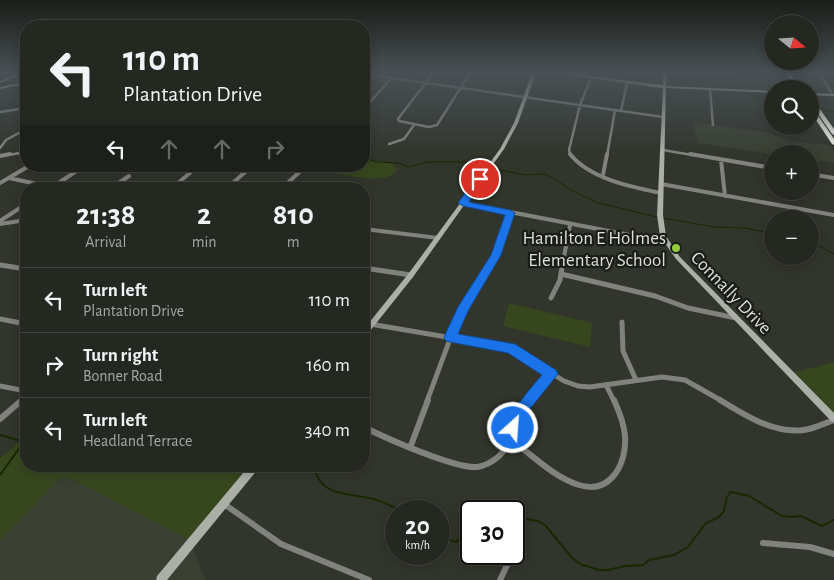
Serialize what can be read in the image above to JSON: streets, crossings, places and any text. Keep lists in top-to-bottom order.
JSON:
{
  "streets": {
    "street": ["Connally Drive"]
  },
  "places": ["Hamilton E Holmes Elementary School"],
  "north": "right",
  "page": {
    "map_buttons": ["+", "−"],
    "turn": ["110 m", "Plantation Drive"],
    "eta": [
      "21:38",
      "Arrival",
      "2",
      "min",
      "810",
      "m"
    ],
    "list": [
      {
        "name": "Turn left",
        "note": "Plantation Drive",
        "value": "110 m"
      },
      {
        "name": "Turn right",
        "note": "Bonner Road",
        "value": "160 m"
      },
      {
        "name": "Turn left",
        "note": "Headland Terrace",
        "value": "340 m"
      }
    ],
    "speed": "20 km/h",
    "limit": "30"
  }
}
